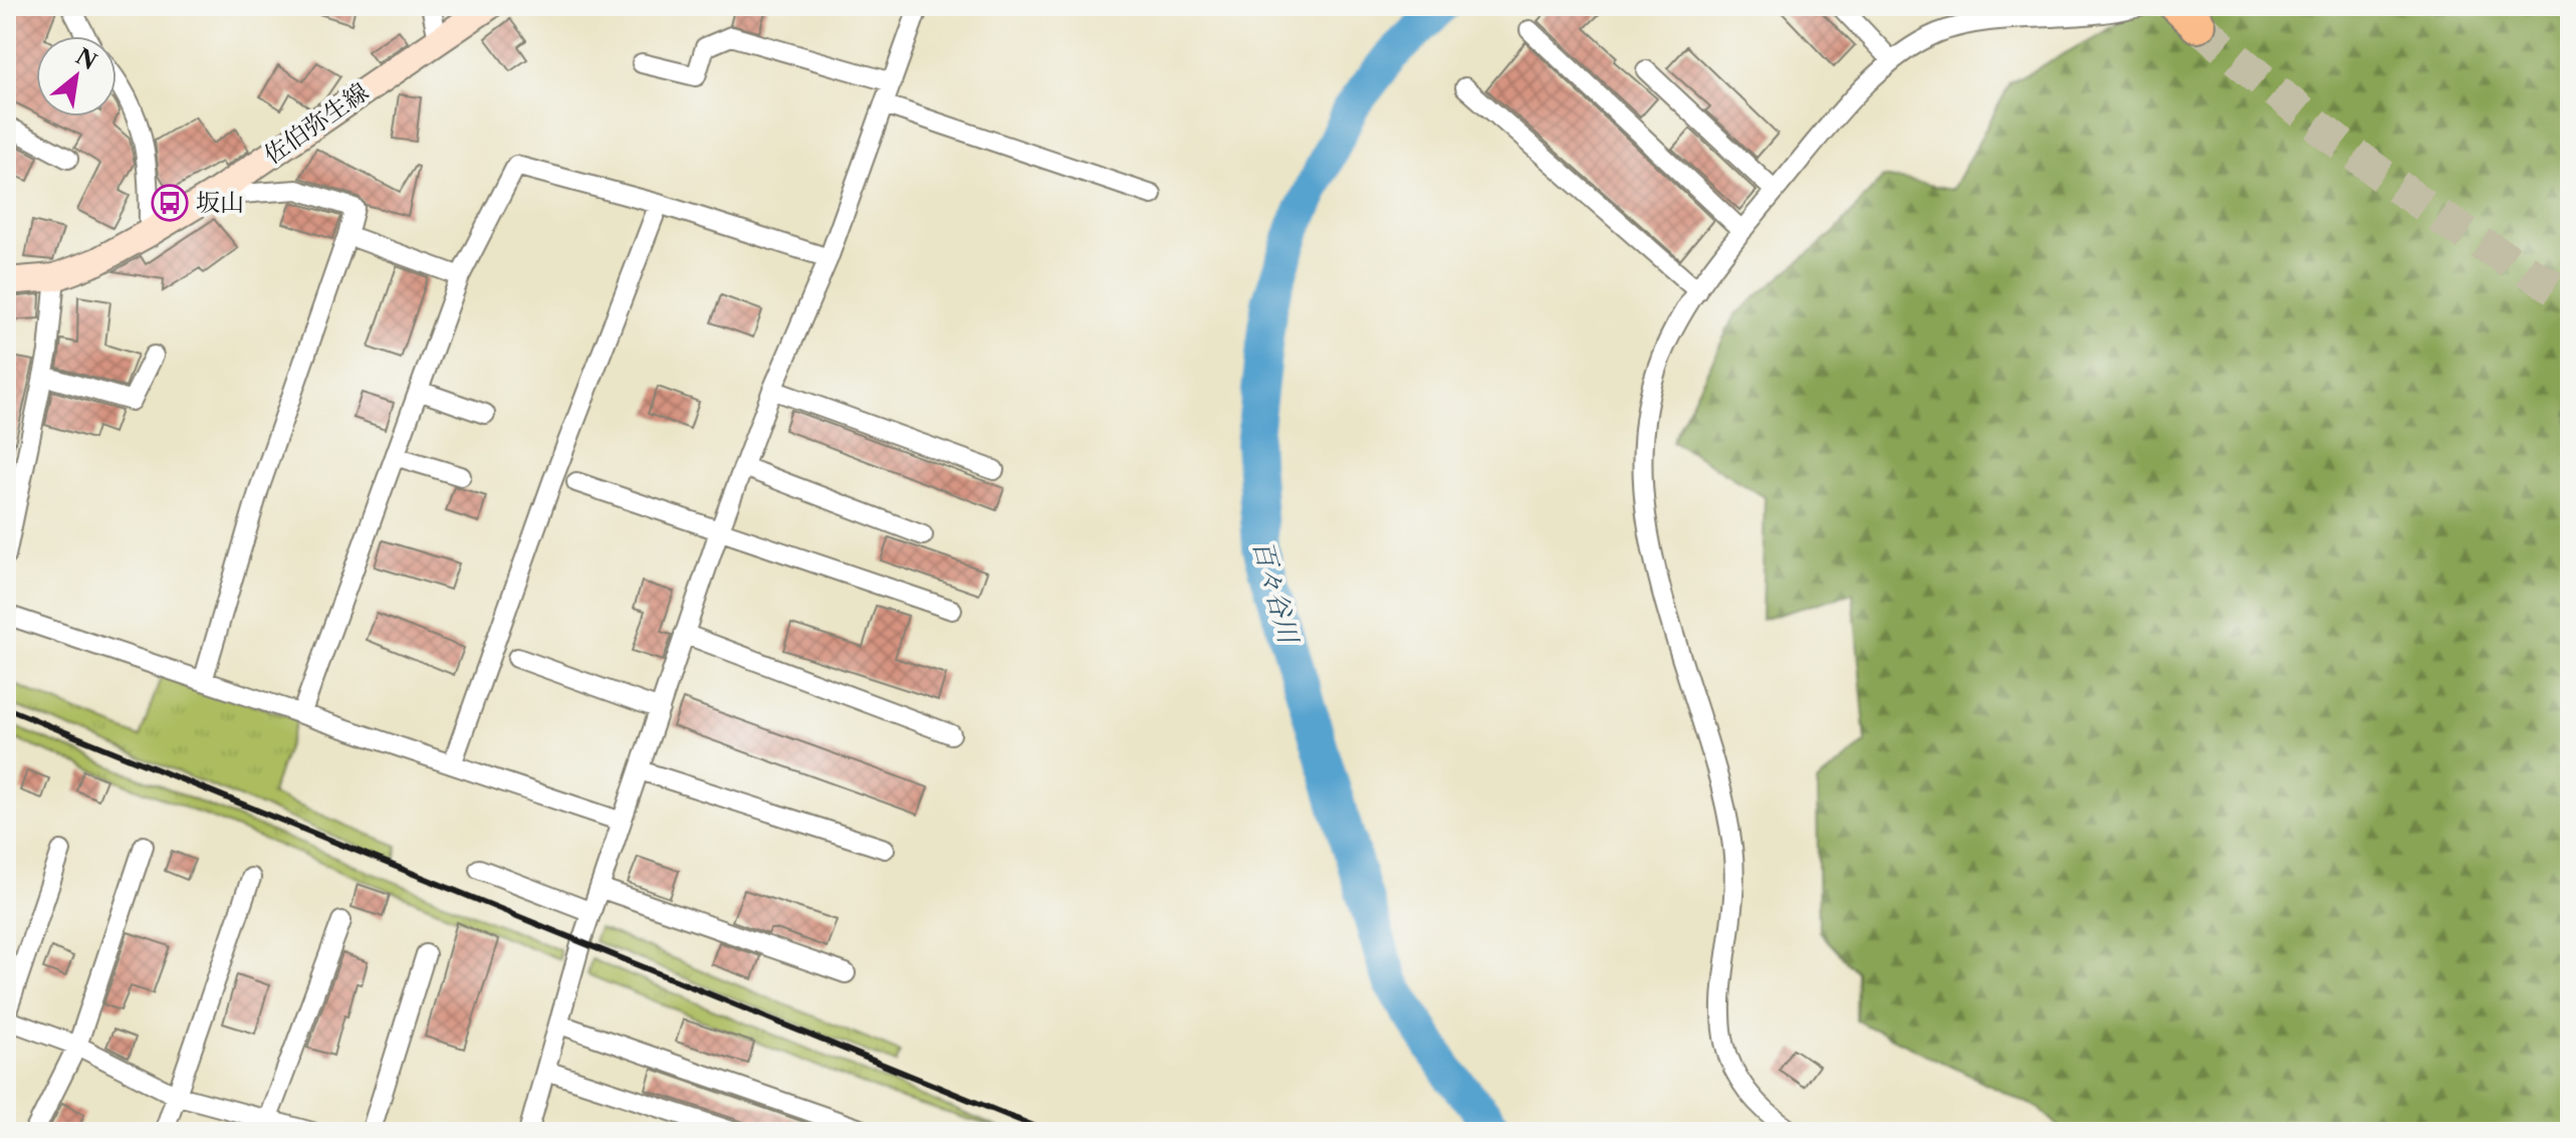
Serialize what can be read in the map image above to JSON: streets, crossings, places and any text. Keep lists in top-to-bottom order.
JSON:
{
  "streets": {
    "main road": ["佐伯弥生線"]
  },
  "water": ["百々谷川"],
  "places": {
    "bus stop": ["坂山"]
  },
  "north": "top right"
}
